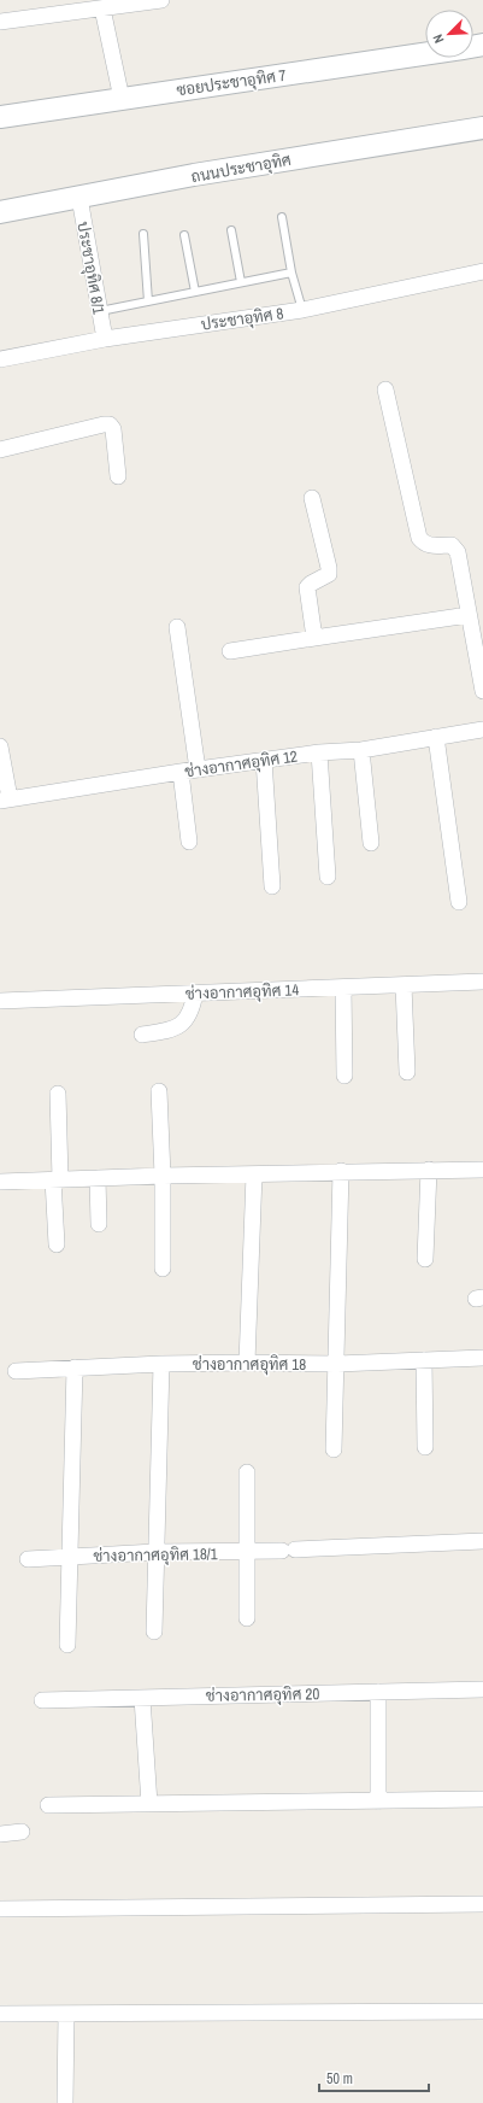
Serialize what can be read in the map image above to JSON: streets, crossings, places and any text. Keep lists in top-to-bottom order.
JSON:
{
  "streets": {
    "street": [
      "ซอยประชาอุทิศ 7",
      "ถนนประชาอุทิศ",
      "ประชาอุทิศ 8/1",
      "ประชาอุทิศ 8",
      "ช่างอากาศอุทิศ 12",
      "ช่างอากาศอุทิศ 14",
      "ช่างอากาศอุทิศ 18",
      "ช่างอากาศอุทิศ 18/1",
      "ช่างอากาศอุทิศ 20"
    ]
  },
  "crossings": [
    ["ถนนประชาอุทิศ", "ประชาอุทิศ 8/1"],
    ["ประชาอุทิศ 8/1", "ประชาอุทิศ 8"]
  ],
  "scale_bar": "50 m",
  "north": "bottom left"
}
